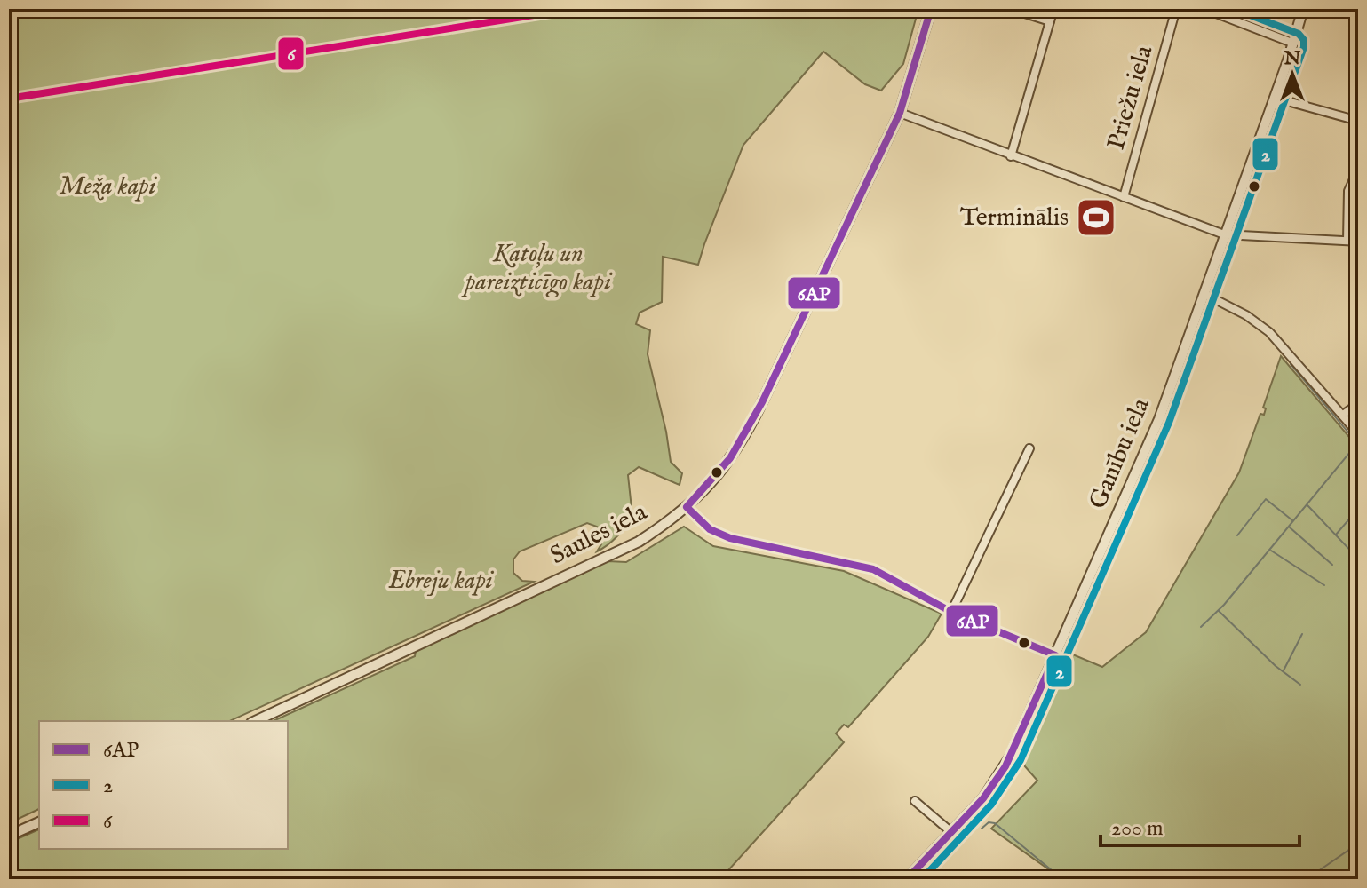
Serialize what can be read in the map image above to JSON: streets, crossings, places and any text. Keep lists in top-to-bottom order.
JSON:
{
  "streets": {
    "street": ["Priežu iela", "Ganību iela", "Saules iela"]
  },
  "parks": ["Meža kapi", "Katoļu un pareizticīgo kapi", "Ebreju kapi"],
  "places": {
    "sports": ["Terminālis"]
  },
  "lines": ["transit line 6AP", "transit line 2", "transit line 6"],
  "legend": ["6AP", "2", "6"],
  "scale_bar": "200 m",
  "north": "top"
}
